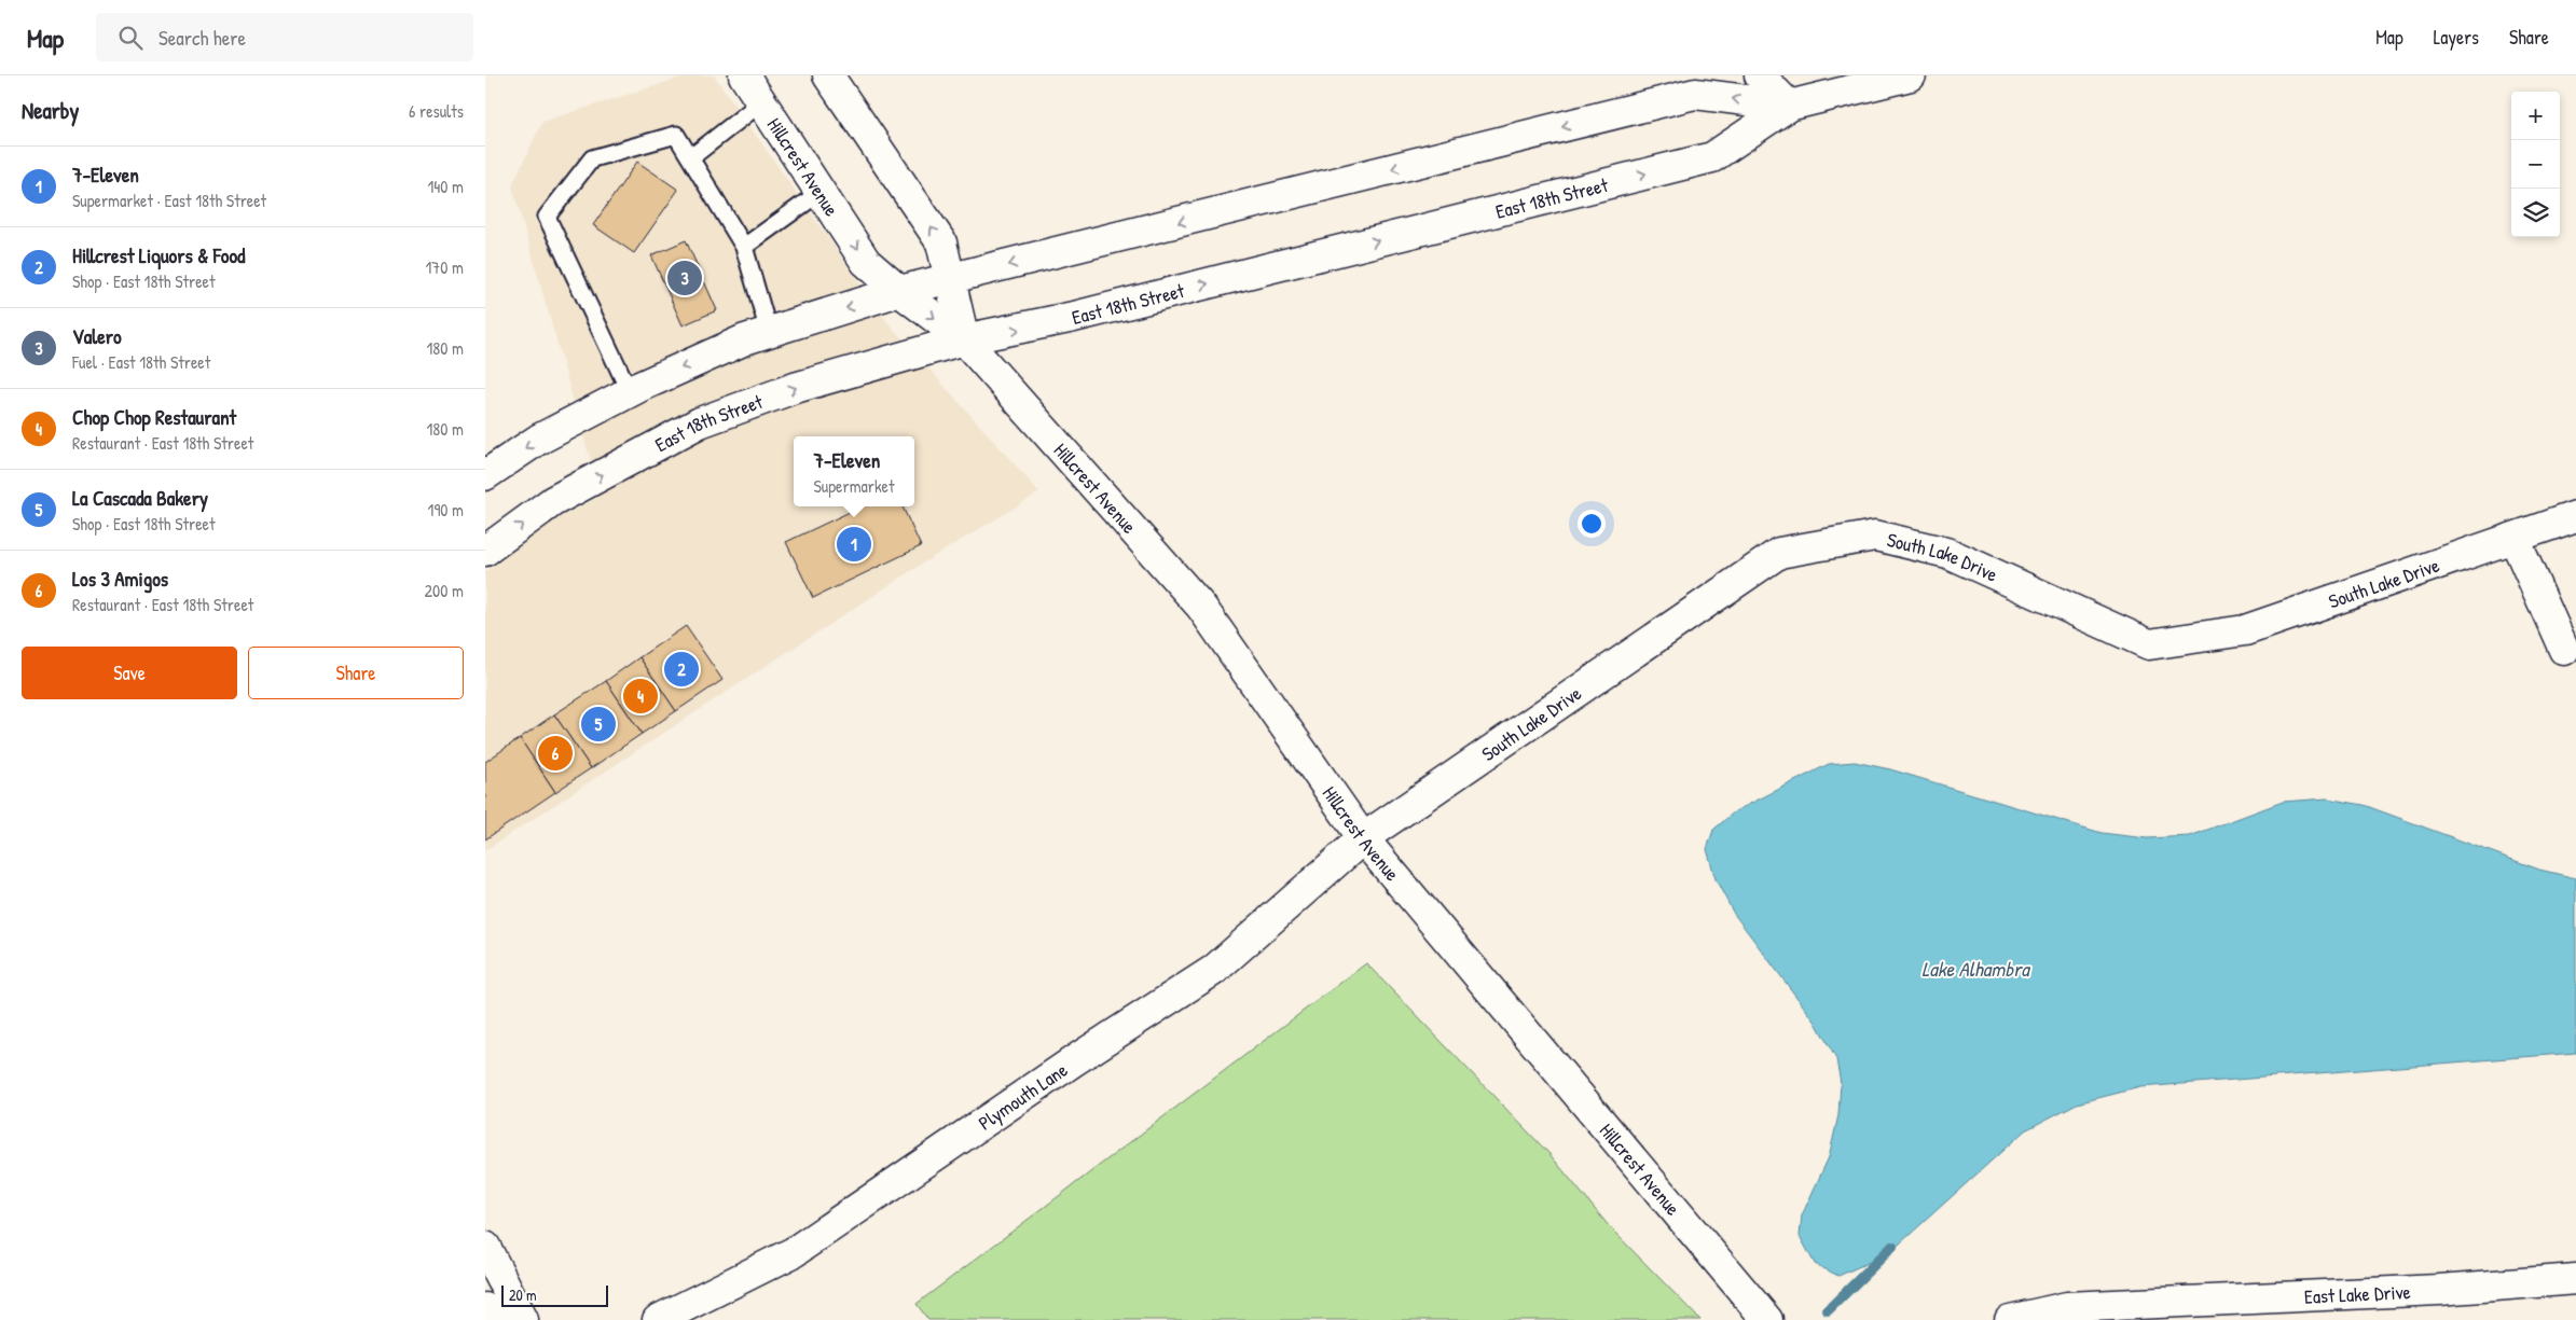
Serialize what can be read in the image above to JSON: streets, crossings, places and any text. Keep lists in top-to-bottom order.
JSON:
{
  "streets": {
    "street": [
      "Hillcrest Avenue",
      "East 18th Street",
      "South Lake Drive",
      "Plymouth Lane",
      "East Lake Drive"
    ]
  },
  "crossings": [
    ["Hillcrest Avenue", "East 18th Street"],
    ["Hillcrest Avenue", "South Lake Drive"],
    ["Hillcrest Avenue", "Plymouth Lane"],
    ["South Lake Drive", "Plymouth Lane"]
  ],
  "water": ["Lake Alhambra"],
  "scale_bar": "20 m",
  "page": {
    "header": "Map",
    "search": "Search here",
    "nav": ["Map", "Layers", "Share"],
    "heading": ["Nearby", "6 results"],
    "map_buttons": ["+", "−"],
    "list": [
      {
        "mark": "1",
        "name": "7-Eleven",
        "note": "Supermarket · East 18th Street",
        "value": "140 m"
      },
      {
        "mark": "2",
        "name": "Hillcrest Liquors & Food",
        "note": "Shop · East 18th Street",
        "value": "170 m"
      },
      {
        "mark": "3",
        "name": "Valero",
        "note": "Fuel · East 18th Street",
        "value": "180 m"
      },
      {
        "mark": "4",
        "name": "Chop Chop Restaurant",
        "note": "Restaurant · East 18th Street",
        "value": "180 m"
      },
      {
        "mark": "5",
        "name": "La Cascada Bakery",
        "note": "Shop · East 18th Street",
        "value": "190 m"
      },
      {
        "mark": "6",
        "name": "Los 3 Amigos",
        "note": "Restaurant · East 18th Street",
        "value": "200 m"
      }
    ],
    "pins": [
      "3",
      "1",
      "2",
      "4",
      "5",
      "6"
    ],
    "popup": ["7-Eleven", "Supermarket"],
    "buttons": ["Save", "Share"],
    "scale": "20 m"
  }
}
